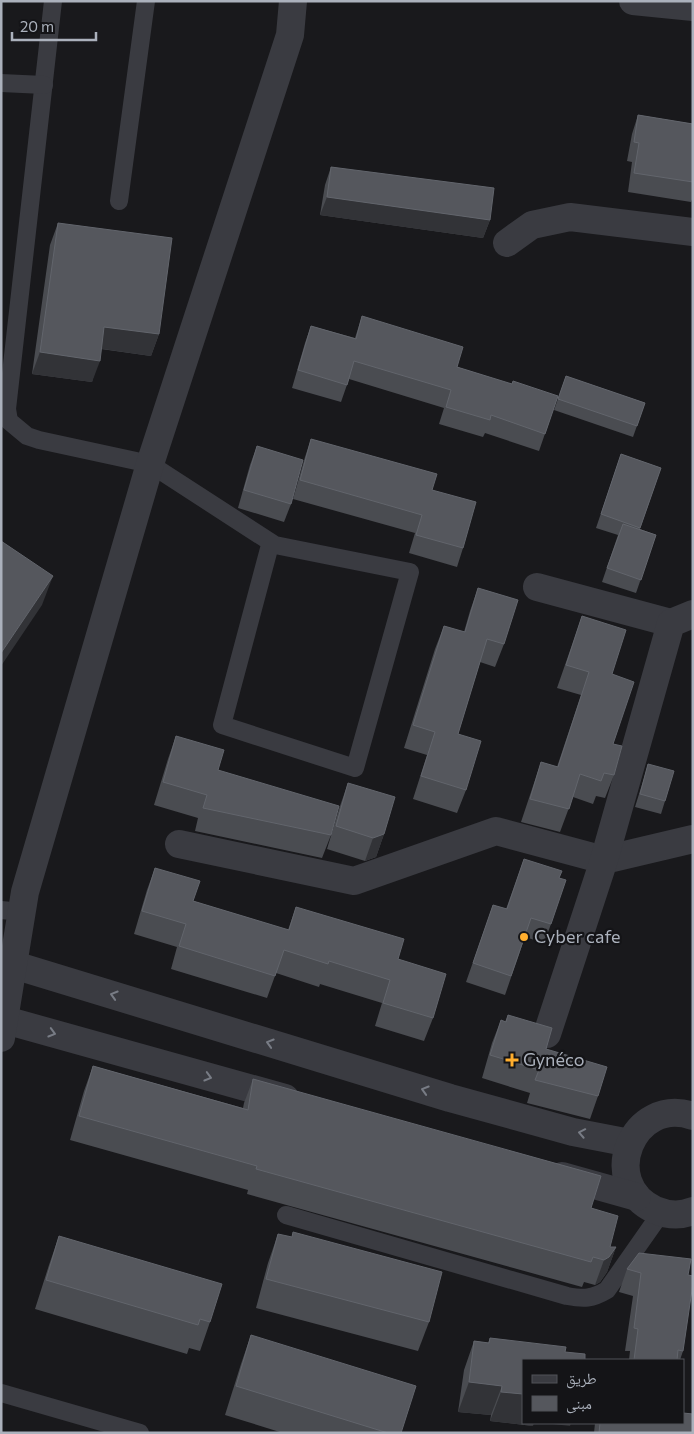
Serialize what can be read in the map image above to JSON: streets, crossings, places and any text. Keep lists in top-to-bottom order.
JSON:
{
  "places": {
    "other": ["Cyber cafe"],
    "health": ["Gynéco"]
  },
  "legend": ["طريق", "مبنى"],
  "scale_bar": "20 m"
}
